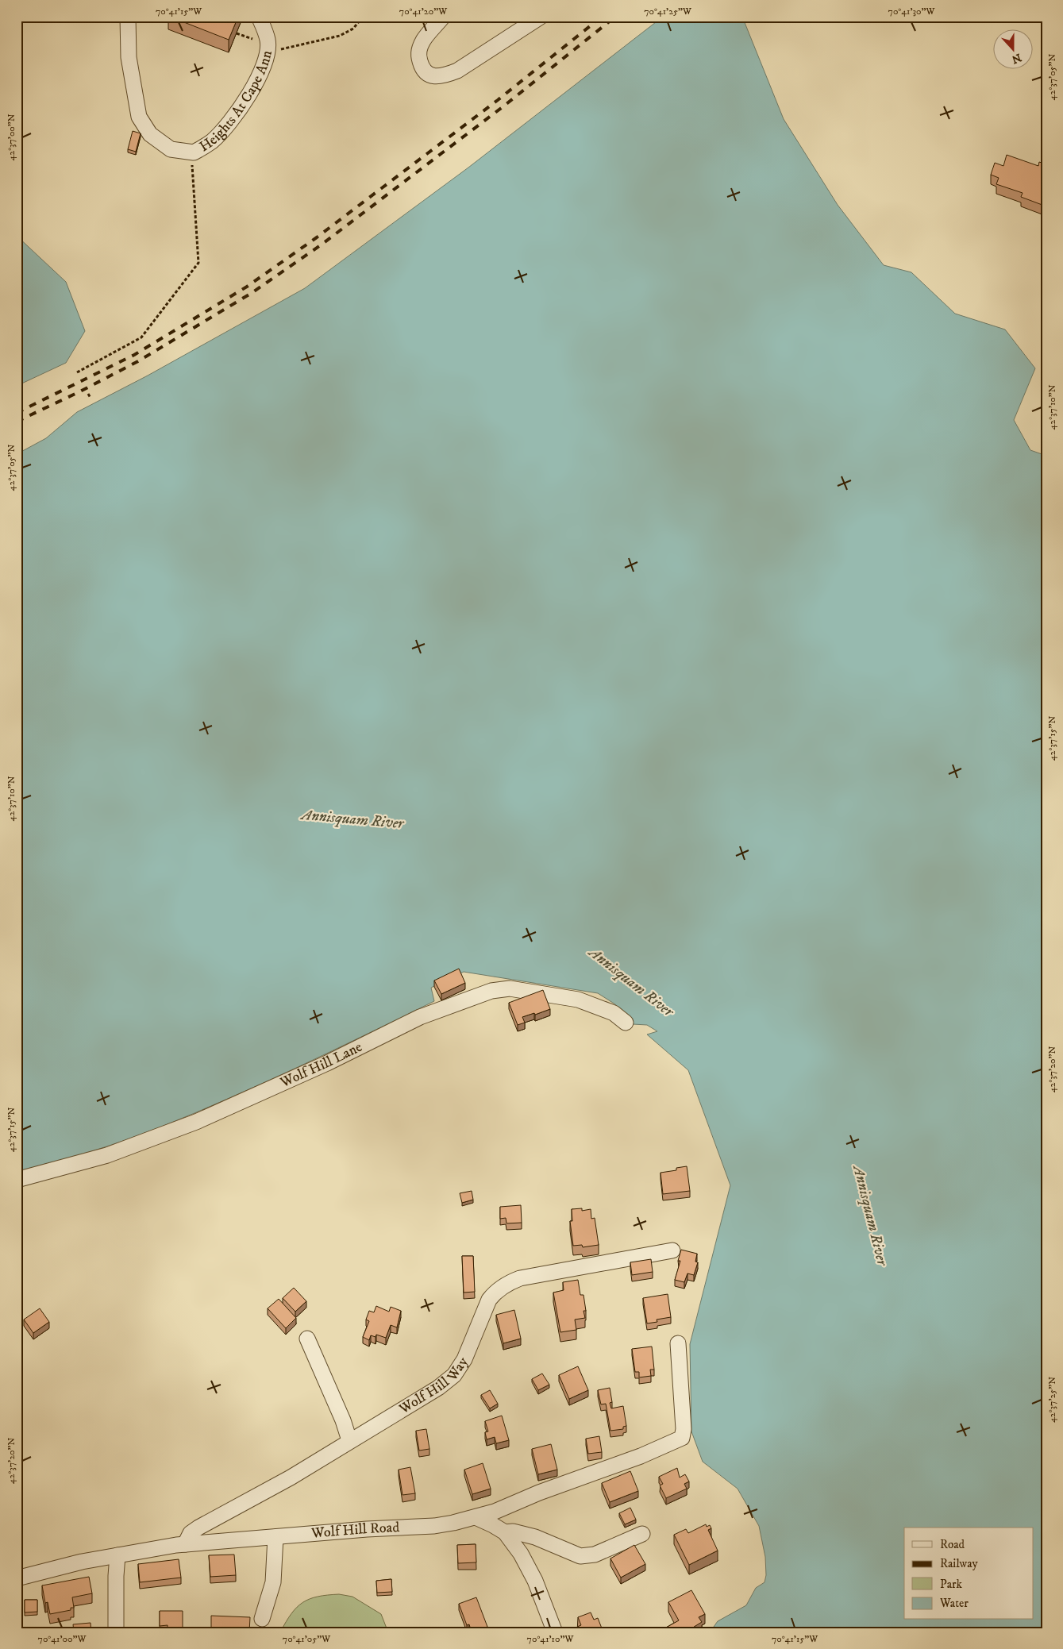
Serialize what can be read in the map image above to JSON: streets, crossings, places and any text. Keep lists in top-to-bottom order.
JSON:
{
  "streets": {
    "street": [
      "Heights At Cape Ann",
      "Wolf Hill Lane",
      "Wolf Hill Way",
      "Wolf Hill Road"
    ]
  },
  "crossings": [
    ["Wolf Hill Way", "Wolf Hill Road"]
  ],
  "water": ["Annisquam River"],
  "legend": [
    "Road",
    "Railway",
    "Park",
    "Water"
  ],
  "north": "bottom",
  "coordinates": [
    "70°41'15\"W",
    "70°41'20\"W",
    "70°41'25\"W",
    "70°41'30\"W",
    "42°37'05\"N",
    "42°37'00\"N",
    "42°37'10\"N",
    "42°37'15\"N",
    "42°37'20\"N",
    "42°37'25\"N",
    "70°41'00\"W",
    "70°41'05\"W",
    "70°41'10\"W"
  ]
}
